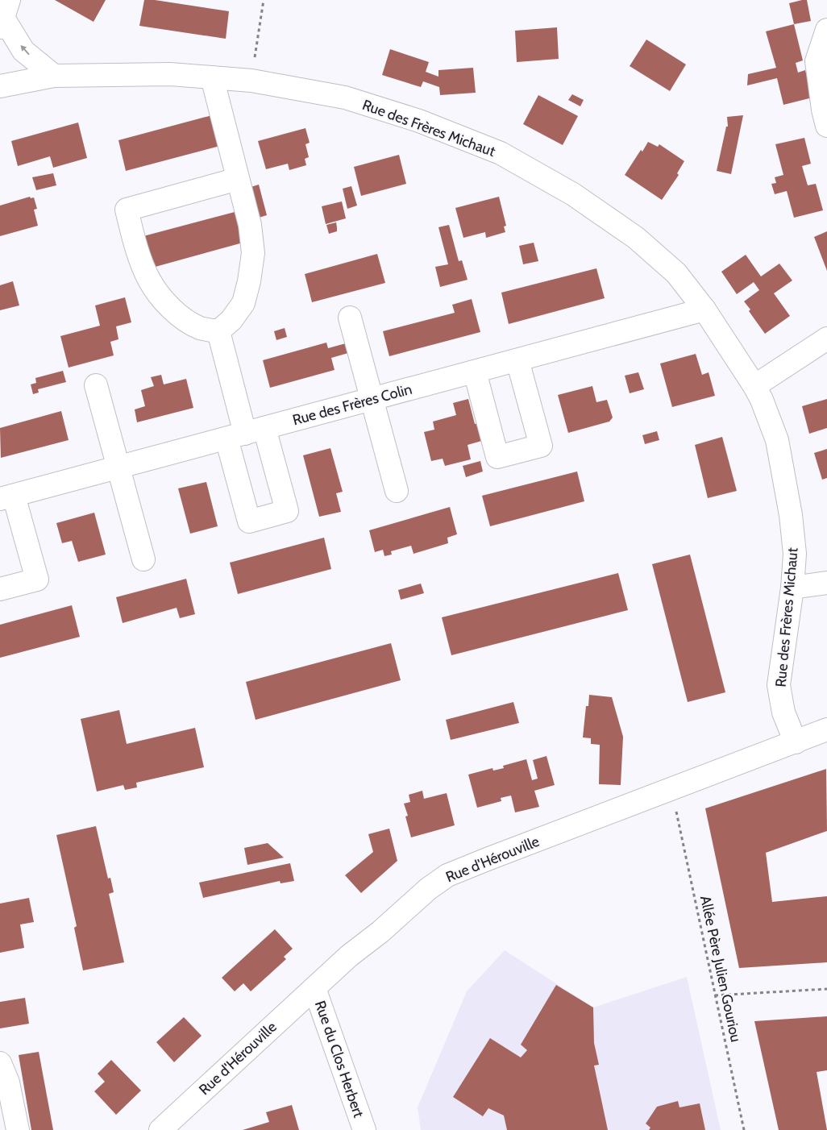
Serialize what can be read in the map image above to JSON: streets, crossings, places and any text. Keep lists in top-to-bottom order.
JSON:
{
  "streets": {
    "street": [
      "Rue des Frères Michaut",
      "Rue des Frères Colin",
      "Rue d'Hérouville",
      "Rue du Clos Herbert"
    ],
    "path": ["Allée Père Julien Gouriou"]
  },
  "crossings": [
    ["Rue des Frères Michaut", "Rue des Frères Colin"],
    ["Rue des Frères Michaut", "Rue d'Hérouville"],
    ["Rue d'Hérouville", "Rue du Clos Herbert"]
  ]
}
